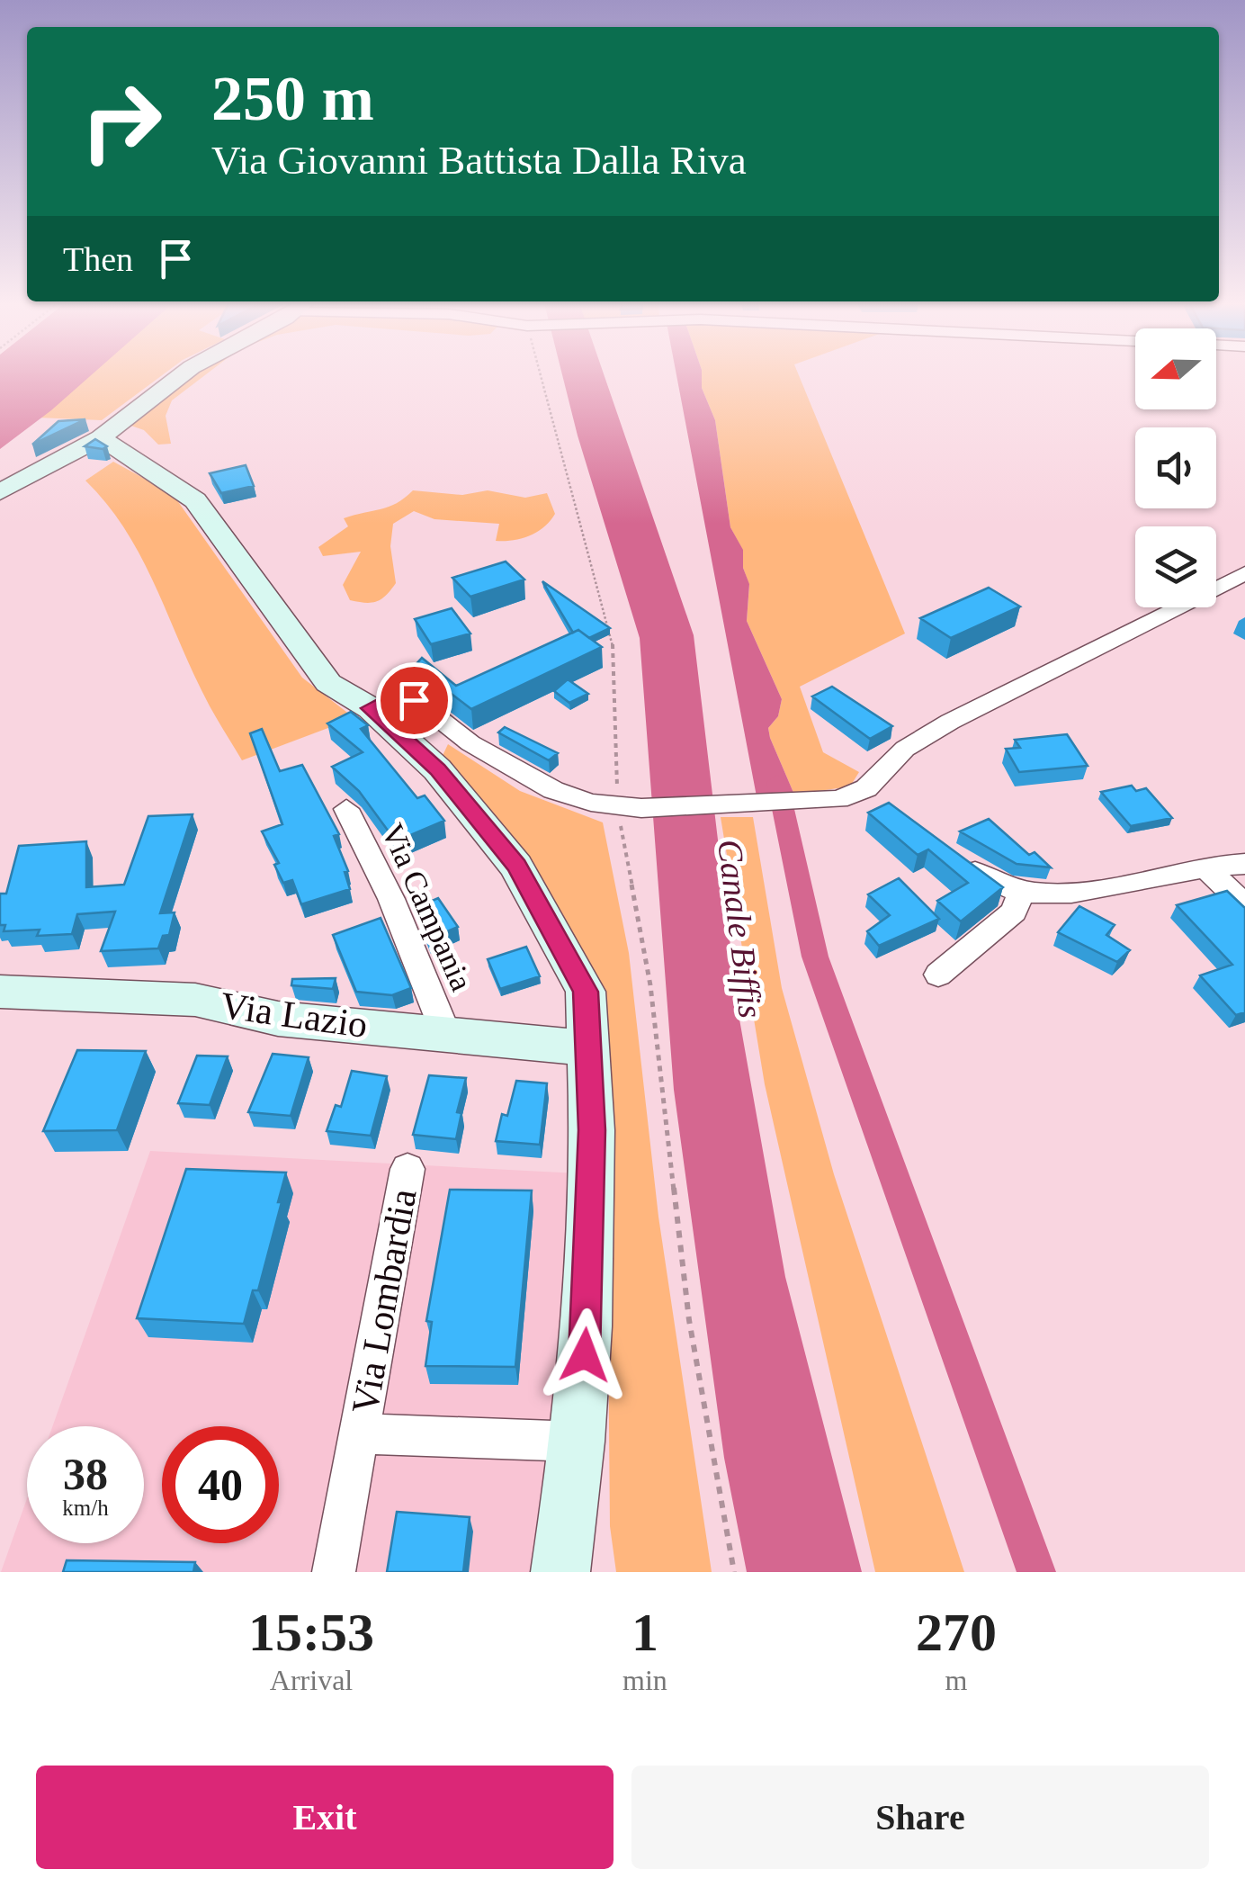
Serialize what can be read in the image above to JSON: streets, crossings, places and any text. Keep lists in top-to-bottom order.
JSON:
{
  "streets": {
    "street": ["Via Campania", "Via Lazio", "Via Lombardia"]
  },
  "crossings": [
    ["Via Campania", "Via Lazio"]
  ],
  "water": ["Canale Biffis"],
  "north": "left",
  "page": {
    "turn": ["250 m", "Via Giovanni Battista Dalla Riva"],
    "then": "Then",
    "speed": "38 km/h",
    "limit": "40",
    "eta": [
      "15:53",
      "Arrival",
      "1",
      "min",
      "270",
      "m"
    ],
    "buttons": ["Exit", "Share"]
  }
}
